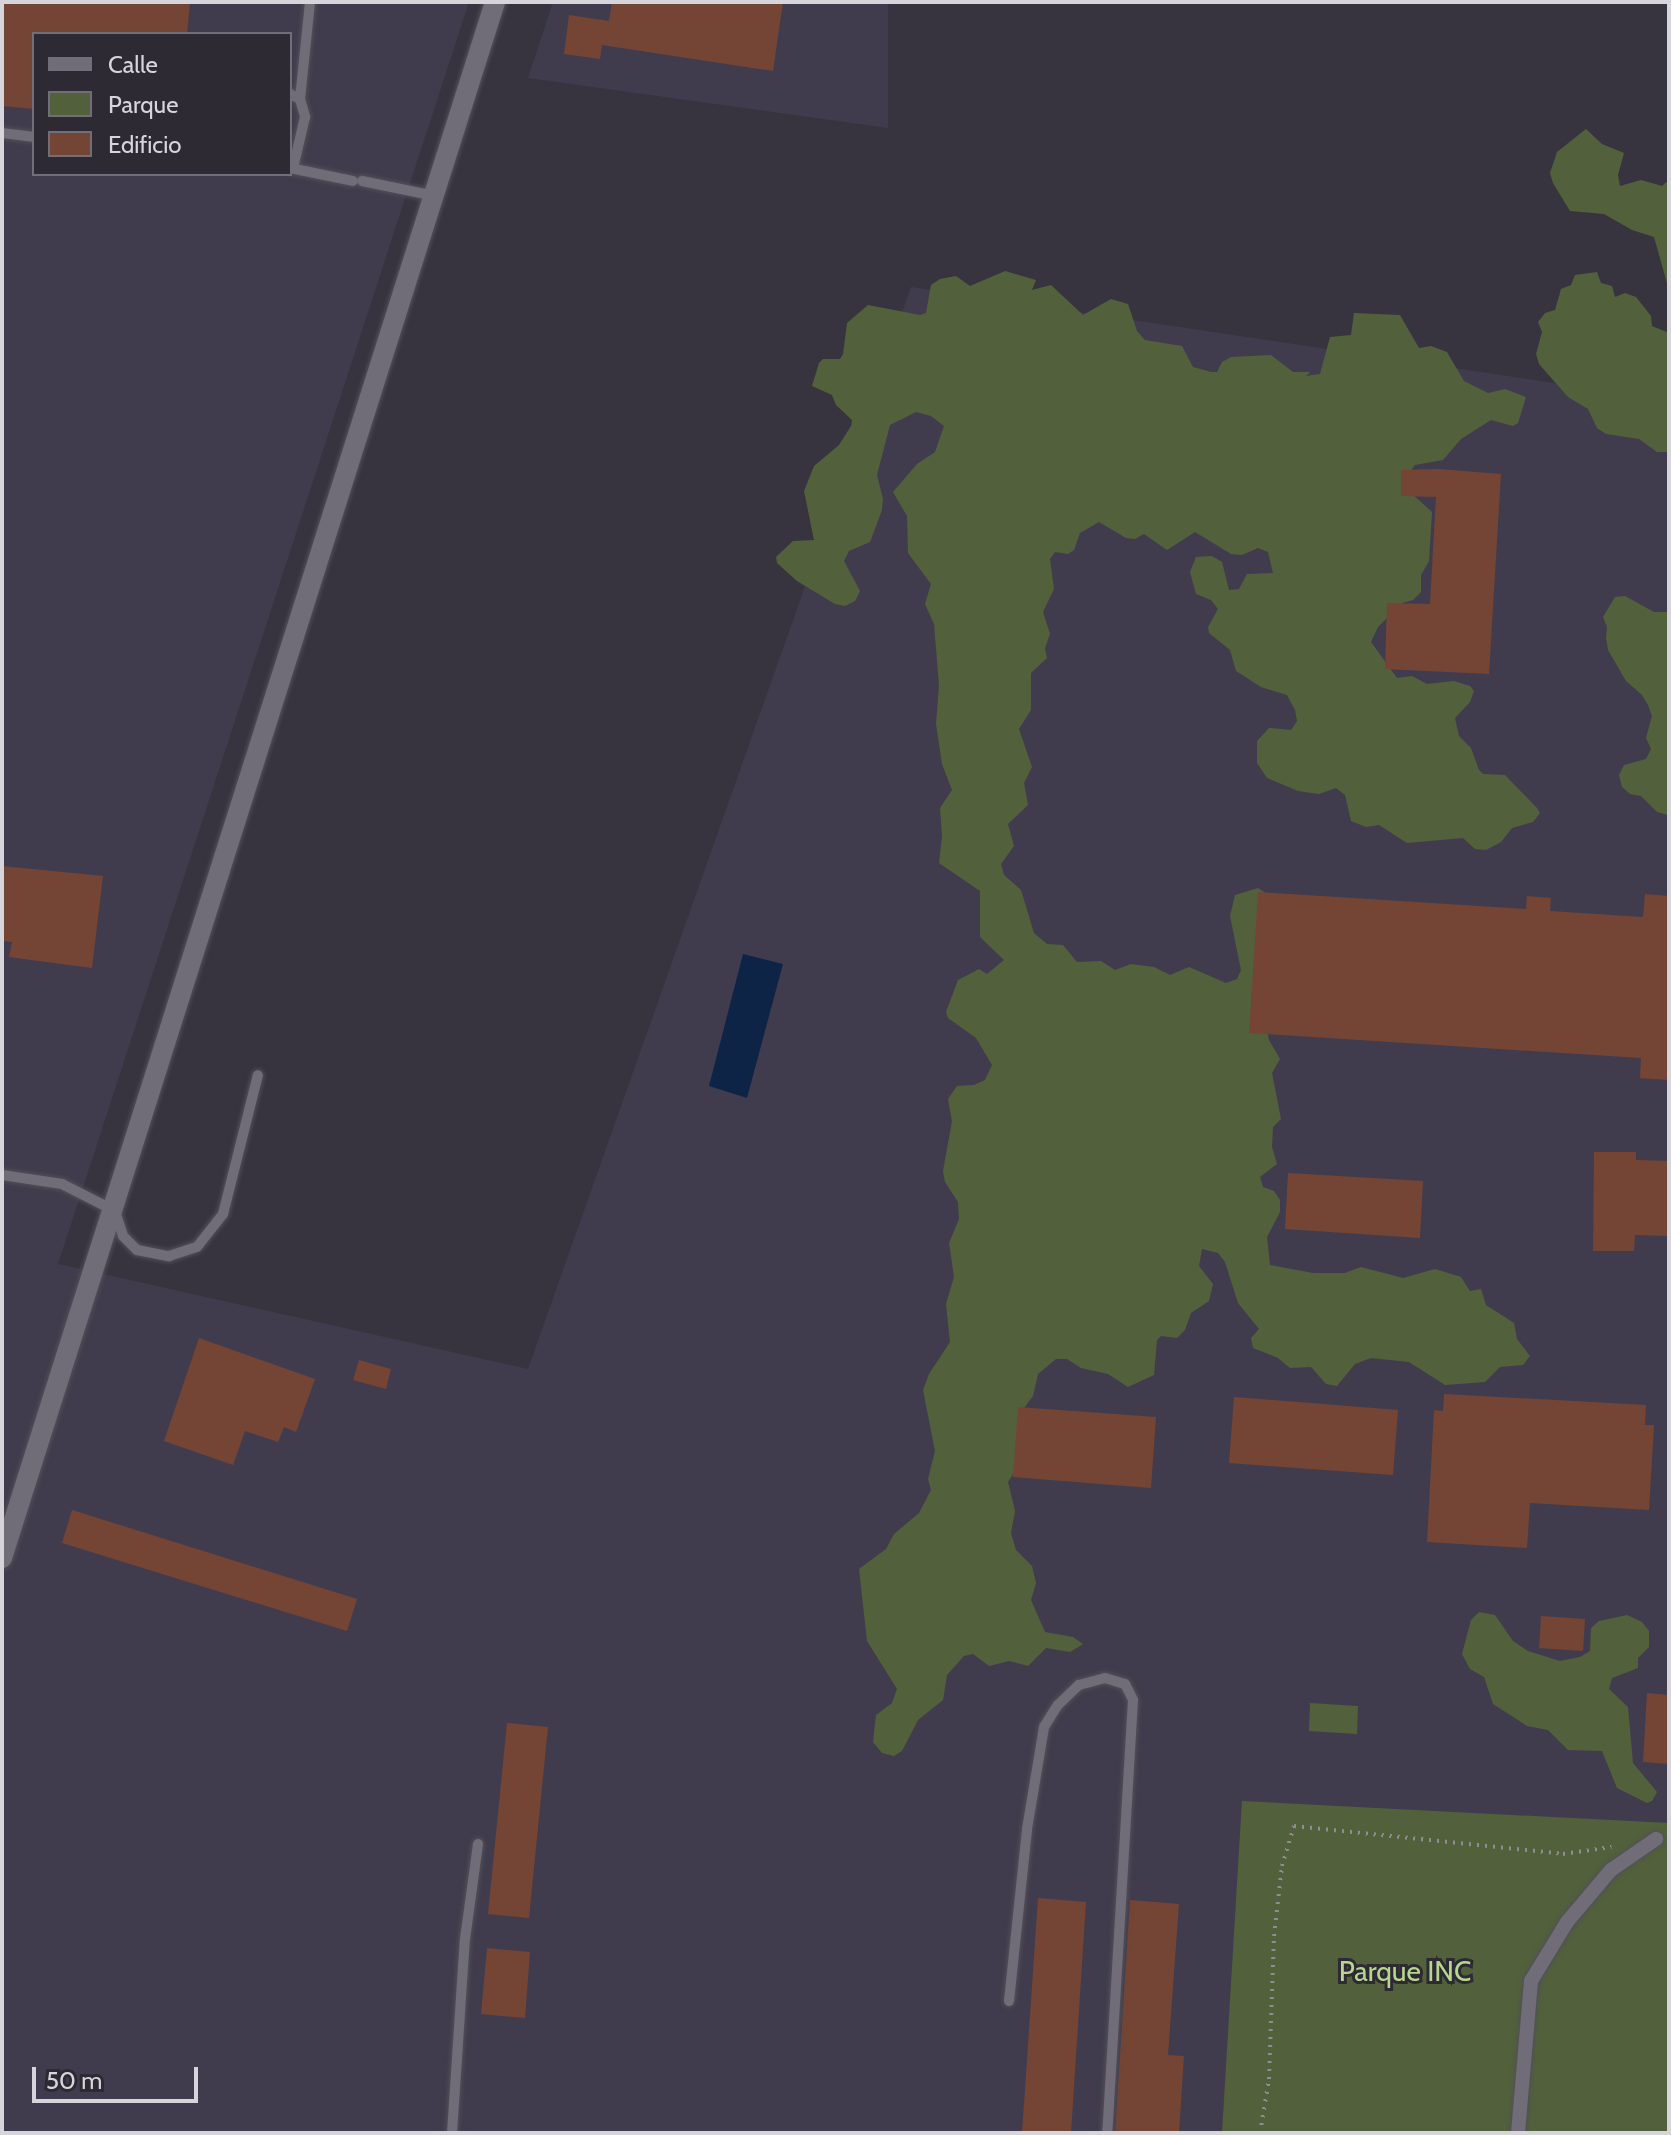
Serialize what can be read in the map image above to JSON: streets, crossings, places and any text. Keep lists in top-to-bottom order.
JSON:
{
  "parks": ["Parque INC"],
  "legend": ["Calle", "Parque", "Edificio"],
  "scale_bar": "50 m"
}
